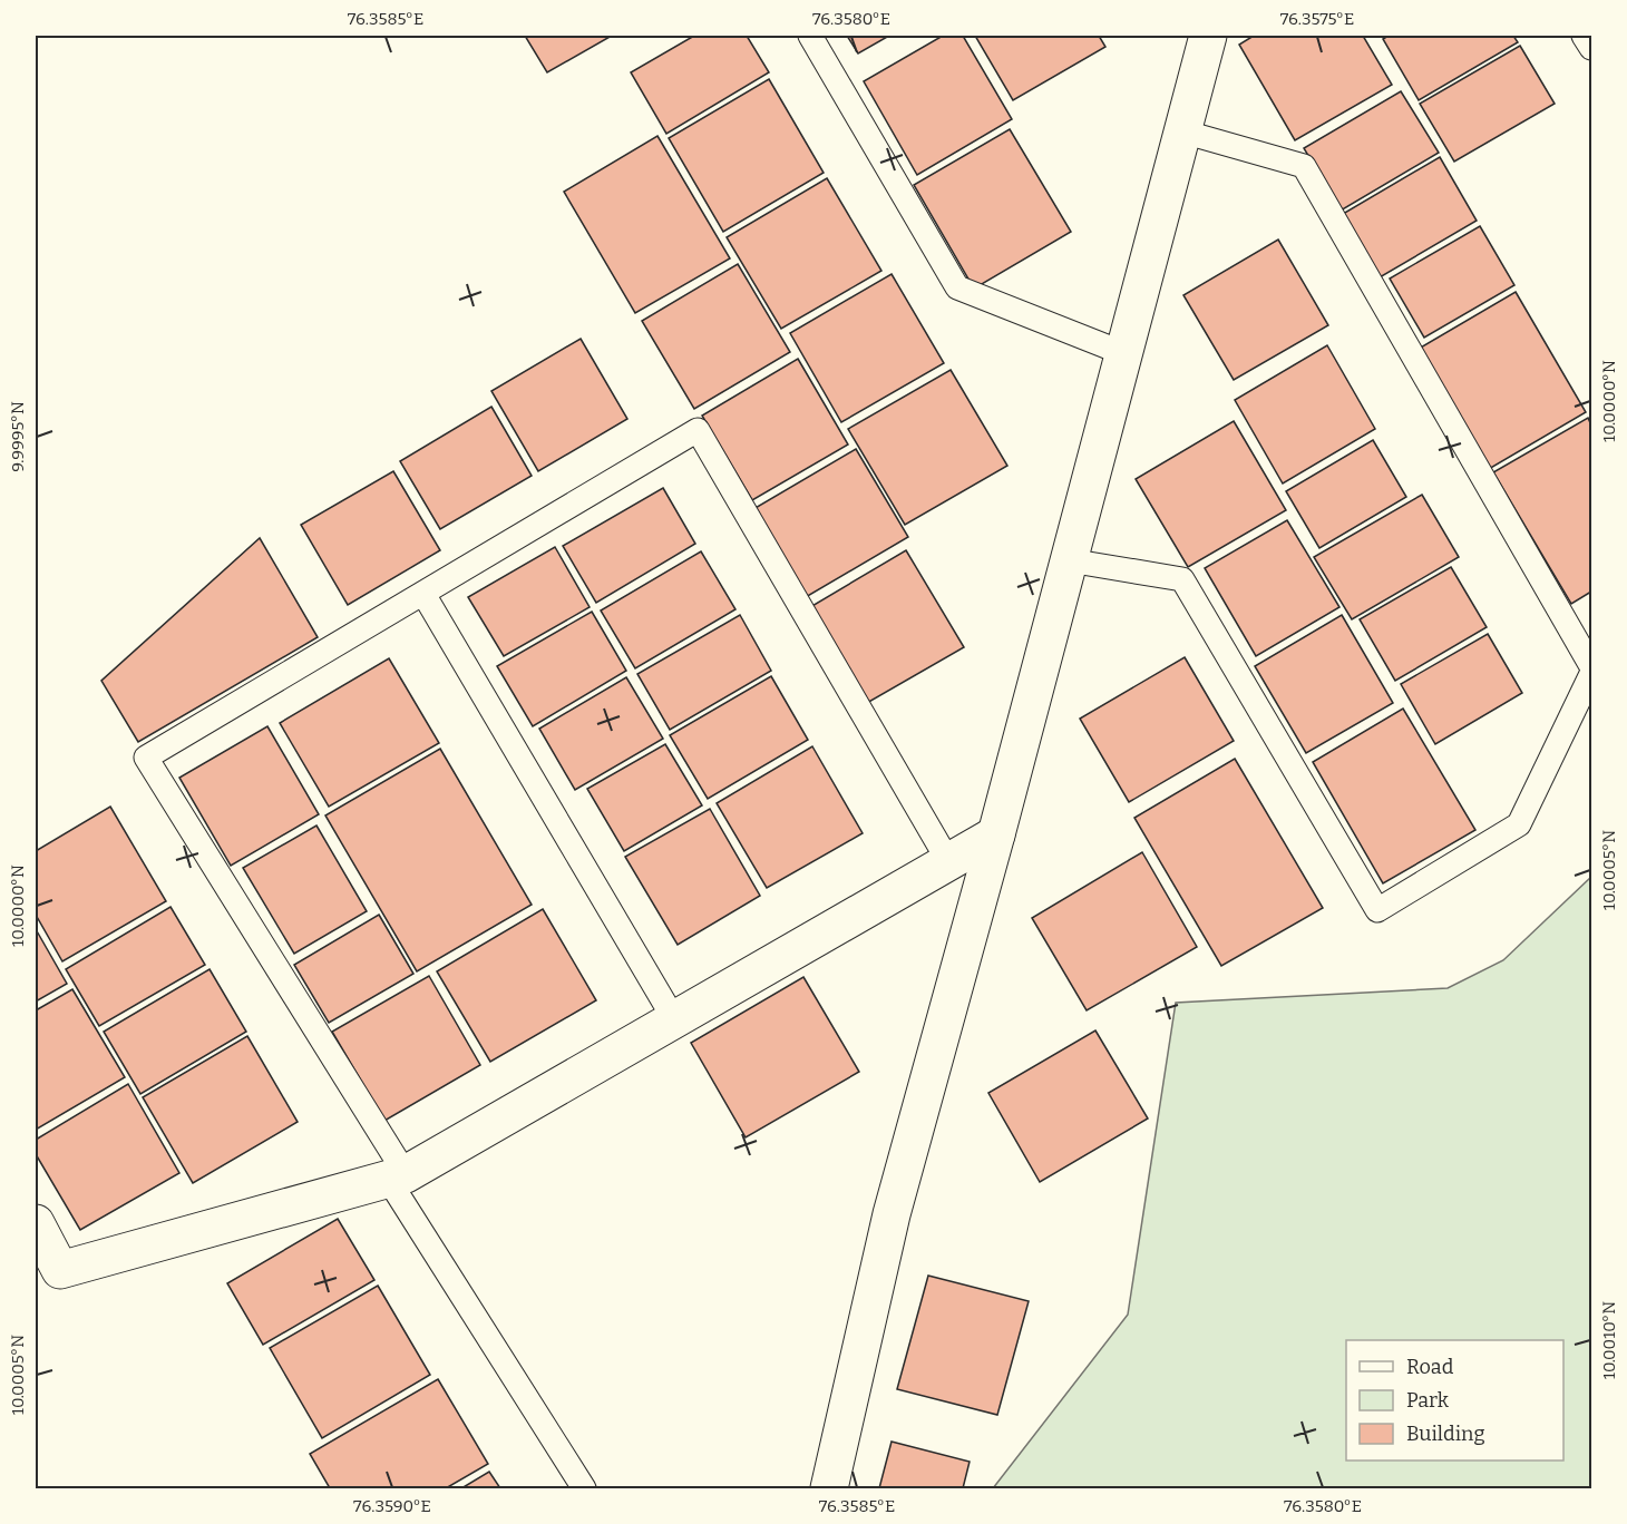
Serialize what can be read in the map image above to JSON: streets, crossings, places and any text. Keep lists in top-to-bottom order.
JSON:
{
  "legend": ["Road", "Park", "Building"],
  "coordinates": [
    "76.3585°E",
    "76.3580°E",
    "76.3575°E",
    "10.0000°N",
    "9.9995°N",
    "10.0005°N",
    "10.0010°N",
    "76.3590°E"
  ]
}
